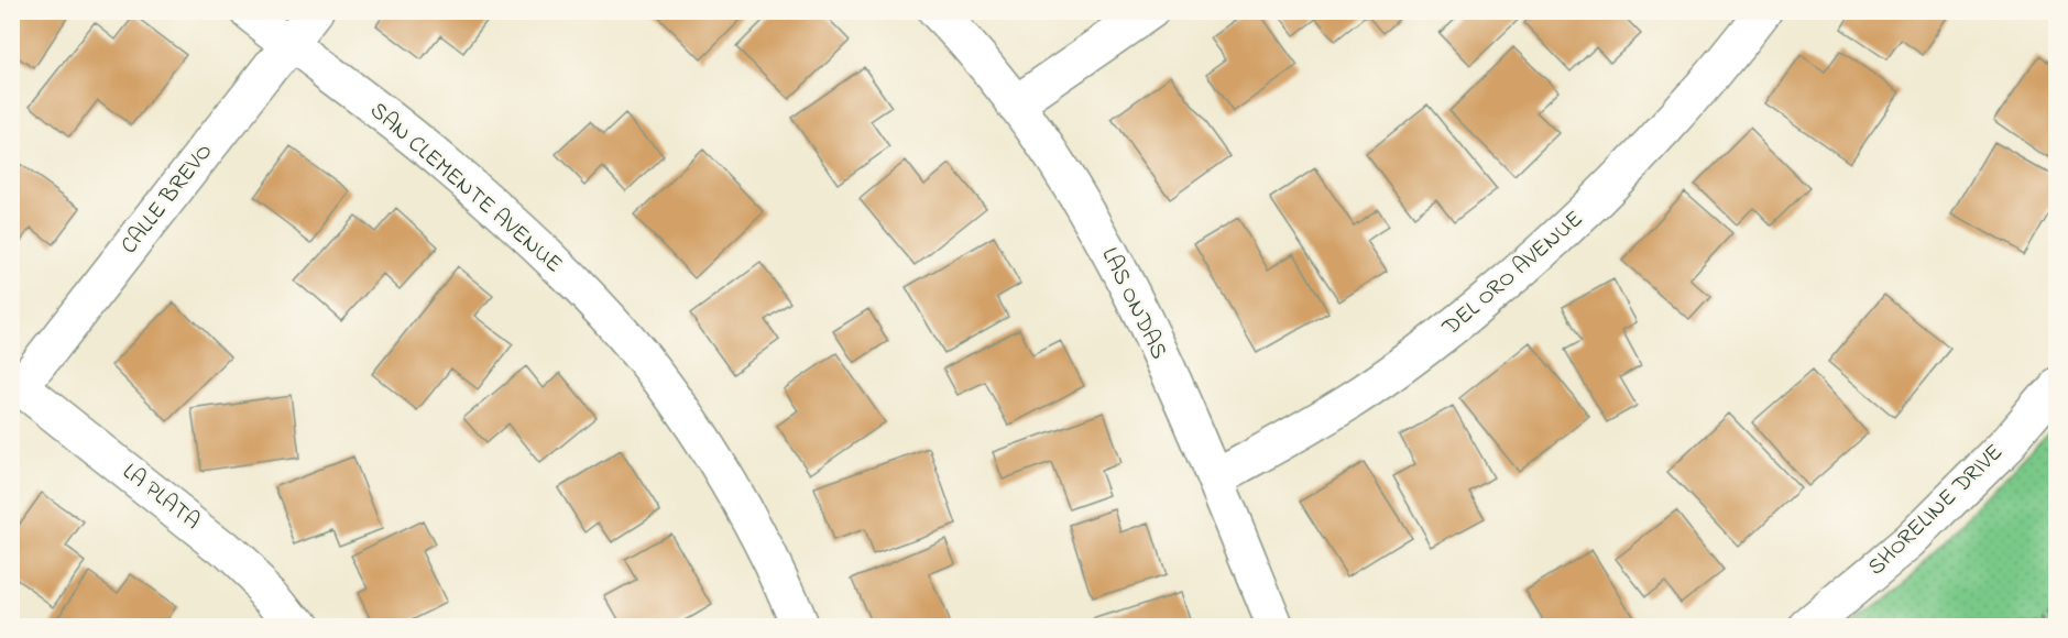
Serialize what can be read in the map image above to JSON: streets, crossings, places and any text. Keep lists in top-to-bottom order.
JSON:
{
  "streets": {
    "street": [
      "SAN CLEMENTE AVENUE",
      "CALLE BREVO",
      "DEL ORO AVENUE",
      "LAS ONDAS",
      "LA PLATA",
      "SHORELINE DRIVE"
    ]
  },
  "crossings": [
    ["SAN CLEMENTE AVENUE", "CALLE BREVO"],
    ["CALLE BREVO", "LA PLATA"],
    ["DEL ORO AVENUE", "LAS ONDAS"]
  ]
}
